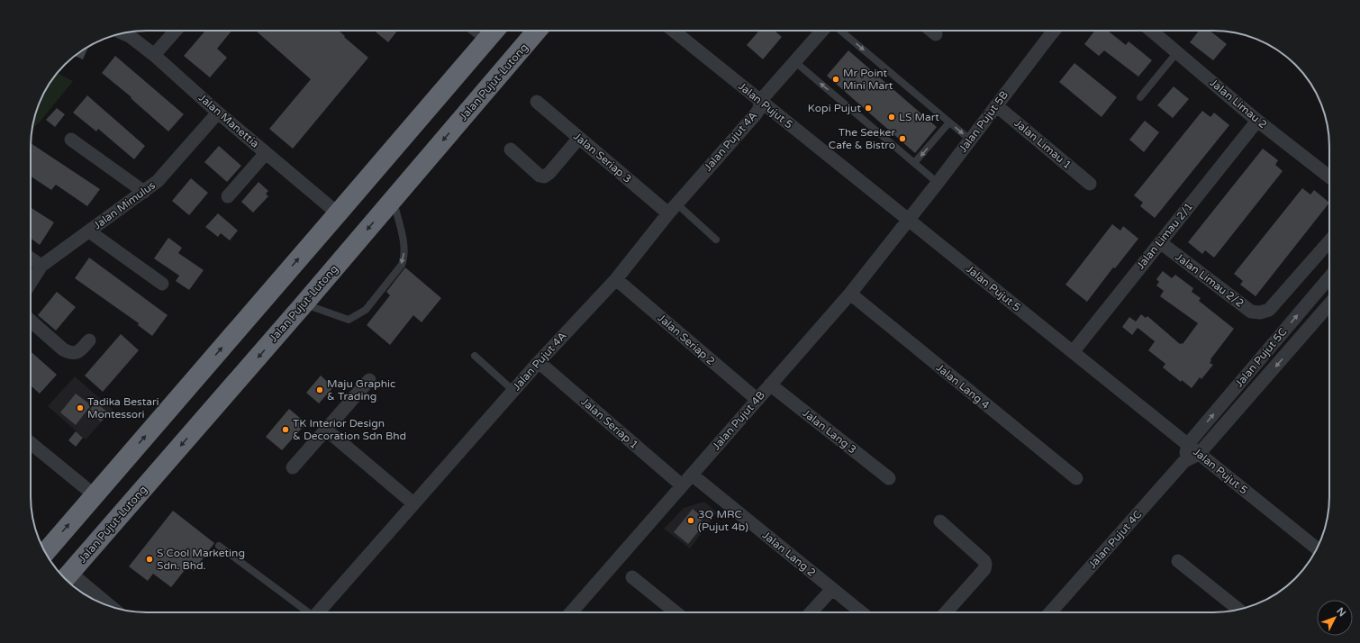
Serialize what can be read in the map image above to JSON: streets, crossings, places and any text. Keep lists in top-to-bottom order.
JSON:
{
  "streets": {
    "highway": ["Jalan Pujut-Lutong"],
    "street": [
      "Jalan Limau 2",
      "Jalan Pujut 5",
      "Jalan Manettia",
      "Jalan Pujut 5B",
      "Jalan Pujut 4A",
      "Jalan Limau 1",
      "Jalan Seriap 3",
      "Jalan Mimulus",
      "Jalan Limau 2/1",
      "Jalan Limau 2/2",
      "Jalan Seriap 2",
      "Jalan Pujut 5C",
      "Jalan Lang 4",
      "Jalan Pujut 4B",
      "Jalan Seriap 1",
      "Jalan Lang 3",
      "Jalan Pujut 4C",
      "Jalan Lang 2"
    ]
  },
  "crossings": [
    ["Jalan Limau 2", "Jalan Limau 2/1"],
    ["Jalan Pujut 5", "Jalan Pujut 5B"],
    ["Jalan Pujut 5", "Jalan Pujut 4A"],
    ["Jalan Pujut 5", "Jalan Limau 2/1"],
    ["Jalan Pujut 5", "Jalan Pujut 5C"],
    ["Jalan Pujut 5", "Jalan Pujut 4B"],
    ["Jalan Manettia", "Jalan Mimulus"],
    ["Jalan Pujut 5B", "Jalan Limau 1"],
    ["Jalan Pujut 5B", "Jalan Pujut 4B"],
    ["Jalan Pujut 4A", "Jalan Seriap 3"],
    ["Jalan Pujut 4A", "Jalan Seriap 2"],
    ["Jalan Pujut 4A", "Jalan Seriap 1"],
    ["Jalan Limau 2/1", "Jalan Limau 2/2"],
    ["Jalan Seriap 2", "Jalan Pujut 4B"],
    ["Jalan Lang 4", "Jalan Pujut 4B"],
    ["Jalan Pujut 4B", "Jalan Seriap 1"],
    ["Jalan Pujut 4B", "Jalan Lang 3"],
    ["Jalan Pujut 4B", "Jalan Lang 2"]
  ],
  "places": [
    "Mr Point Mini Mart",
    "Kopi Pujut",
    "LS Mart",
    "The Seeker Cafe & Bistro",
    "Maju Graphic & Trading",
    "Tadika Bestari Montessori",
    "TK Interior Design & Decoration Sdn Bhd",
    "3Q MRC (Pujut 4b)",
    "S Cool Marketing Sdn. Bhd."
  ],
  "north": "top right"
}
